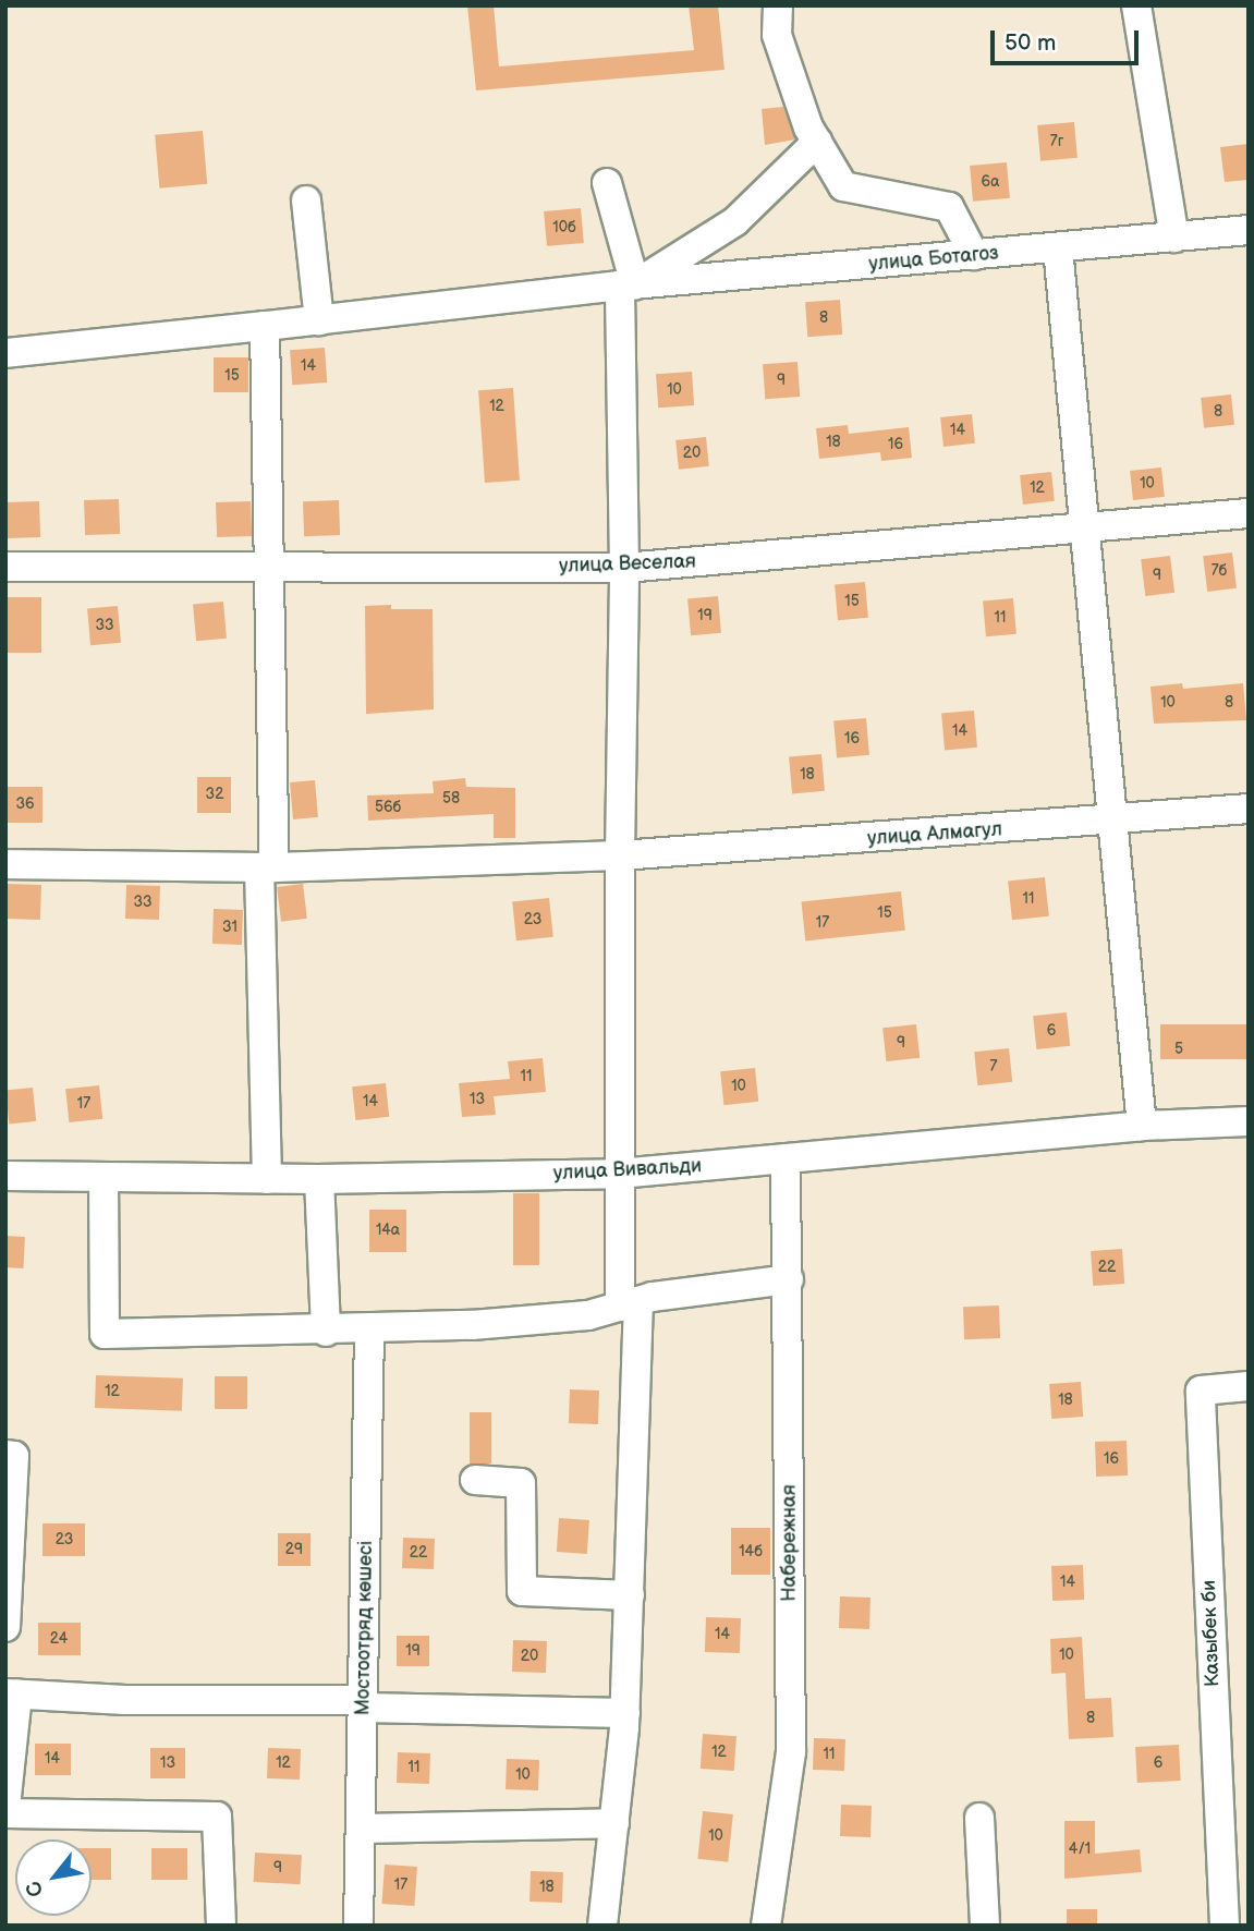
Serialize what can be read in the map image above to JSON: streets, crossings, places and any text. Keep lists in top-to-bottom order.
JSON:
{
  "streets": {
    "street": [
      "улица Ботагоз",
      "улица Веселая",
      "улица Алмагул",
      "улица Вивальди",
      "Набережная",
      "Мостоотряд көшесі",
      "Казыбек би"
    ]
  },
  "crossings": [
    ["улица Вивальди", "Набережная"]
  ],
  "house_numbers": [
    "7г",
    "6а",
    "10б",
    "8",
    "14",
    "15",
    "9",
    "10",
    "12",
    "8",
    "14",
    "18",
    "16",
    "20",
    "10",
    "12",
    "7б",
    "9",
    "15",
    "19",
    "11",
    "33",
    "10",
    "8",
    "14",
    "16",
    "18",
    "32",
    "58",
    "36",
    "56б",
    "11",
    "33",
    "15",
    "23",
    "17",
    "31",
    "6",
    "9",
    "5",
    "7",
    "11",
    "10",
    "13",
    "14",
    "17",
    "14а",
    "22",
    "12",
    "18",
    "16",
    "23",
    "29",
    "14б",
    "22",
    "14",
    "14",
    "24",
    "19",
    "10",
    "20",
    "8",
    "12",
    "11",
    "14",
    "13",
    "12",
    "6",
    "11",
    "10",
    "10",
    "4/1",
    "9",
    "17",
    "18"
  ],
  "scale_bar": "50 m",
  "north": "bottom left"
}
